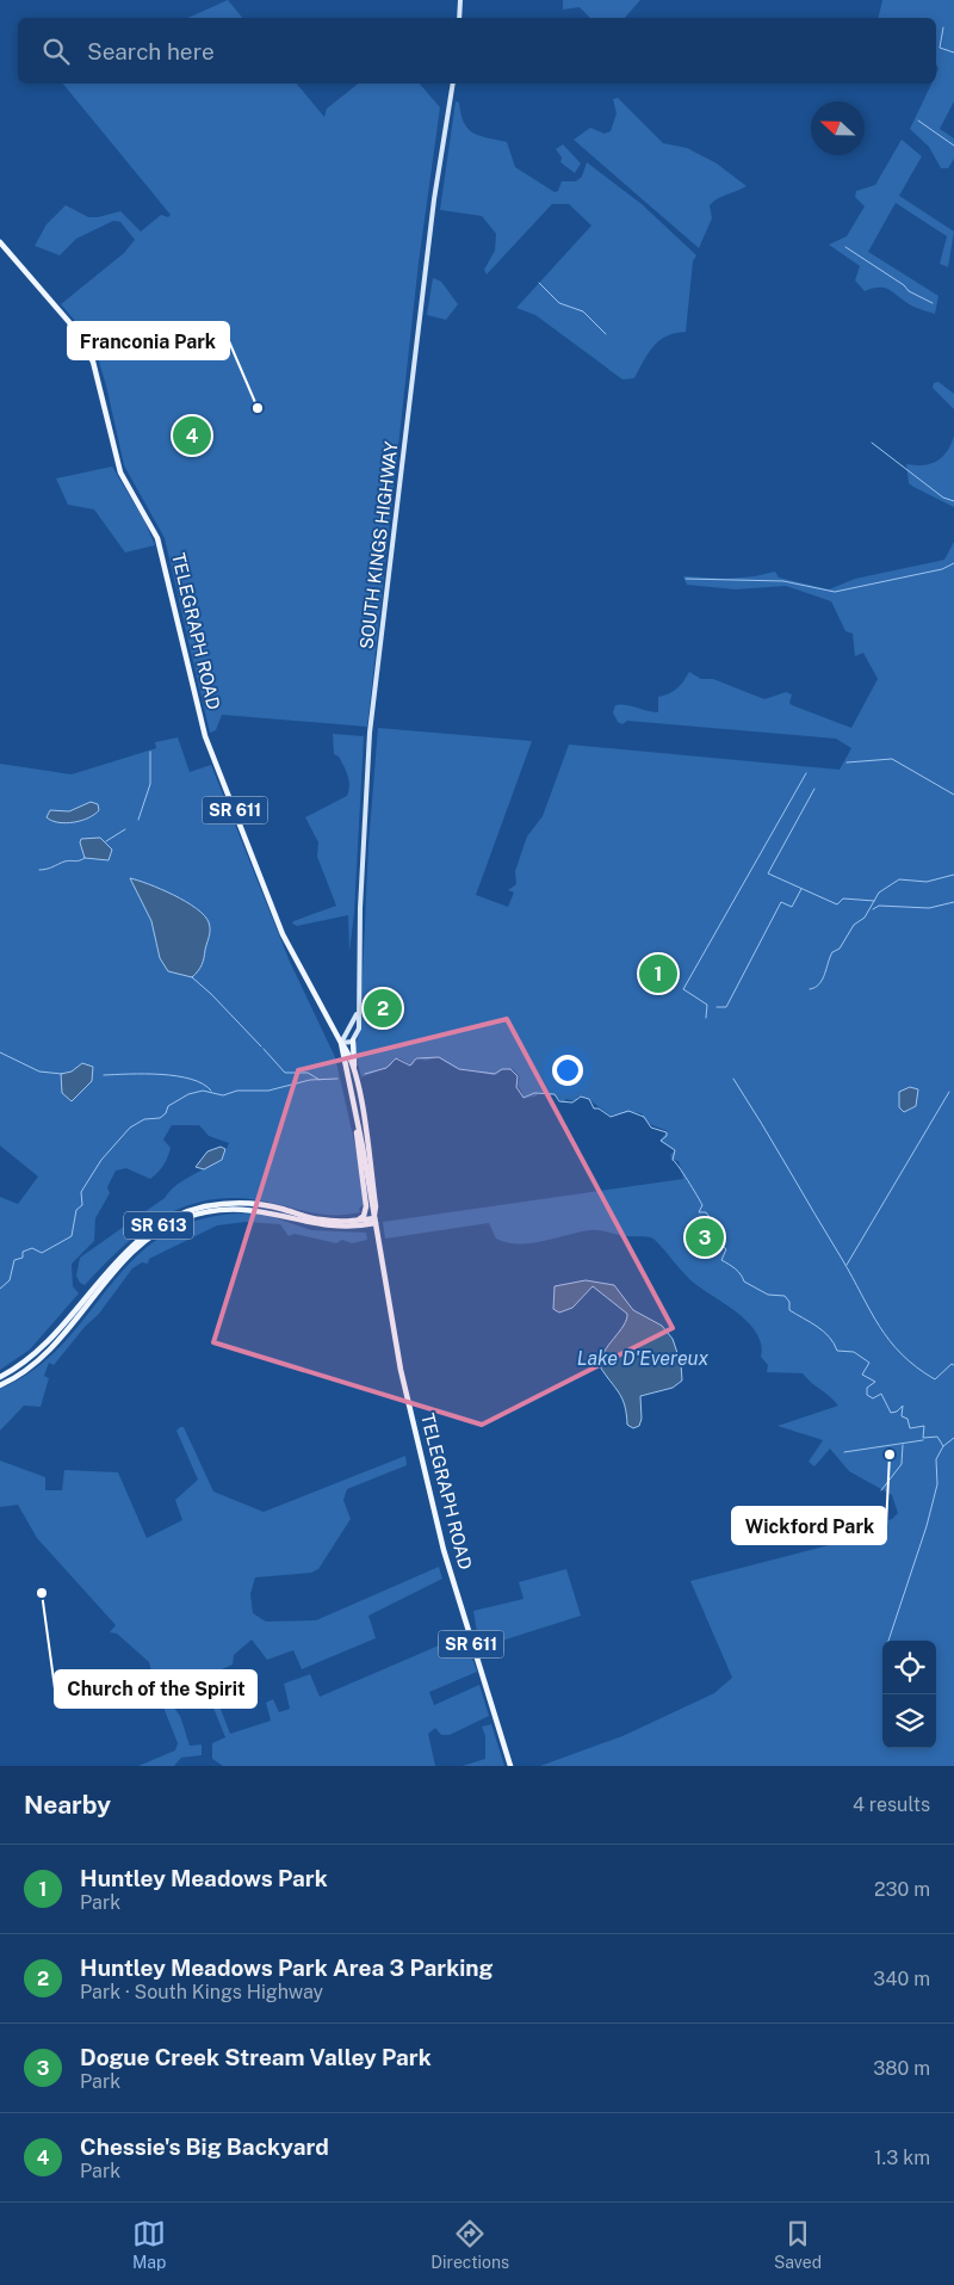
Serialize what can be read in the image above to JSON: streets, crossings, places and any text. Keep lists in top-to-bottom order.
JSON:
{
  "streets": {
    "main road": [
      "SOUTH KINGS HIGHWAY",
      "TELEGRAPH ROAD",
      "SR 611",
      "SR 613"
    ]
  },
  "crossings": [
    ["SOUTH KINGS HIGHWAY", "TELEGRAPH ROAD"],
    ["TELEGRAPH ROAD", "SR 613"]
  ],
  "water": ["Lake D'Evereux"],
  "places": ["Franconia Park", "Wickford Park", "Church of the Spirit"],
  "north": "left",
  "page": {
    "search": "Search here",
    "pins": [
      "4",
      "1",
      "2",
      "3"
    ],
    "heading": ["Nearby", "4 results"],
    "list": [
      {
        "mark": "1",
        "name": "Huntley Meadows Park",
        "note": "Park",
        "value": "230 m"
      },
      {
        "mark": "2",
        "name": "Huntley Meadows Park Area 3 Parking",
        "note": "Park · South Kings Highway",
        "value": "340 m"
      },
      {
        "mark": "3",
        "name": "Dogue Creek Stream Valley Park",
        "note": "Park",
        "value": "380 m"
      },
      {
        "mark": "4",
        "name": "Chessie's Big Backyard",
        "note": "Park",
        "value": "1.3 km"
      }
    ],
    "nav": ["Map", "Directions", "Saved"]
  }
}
